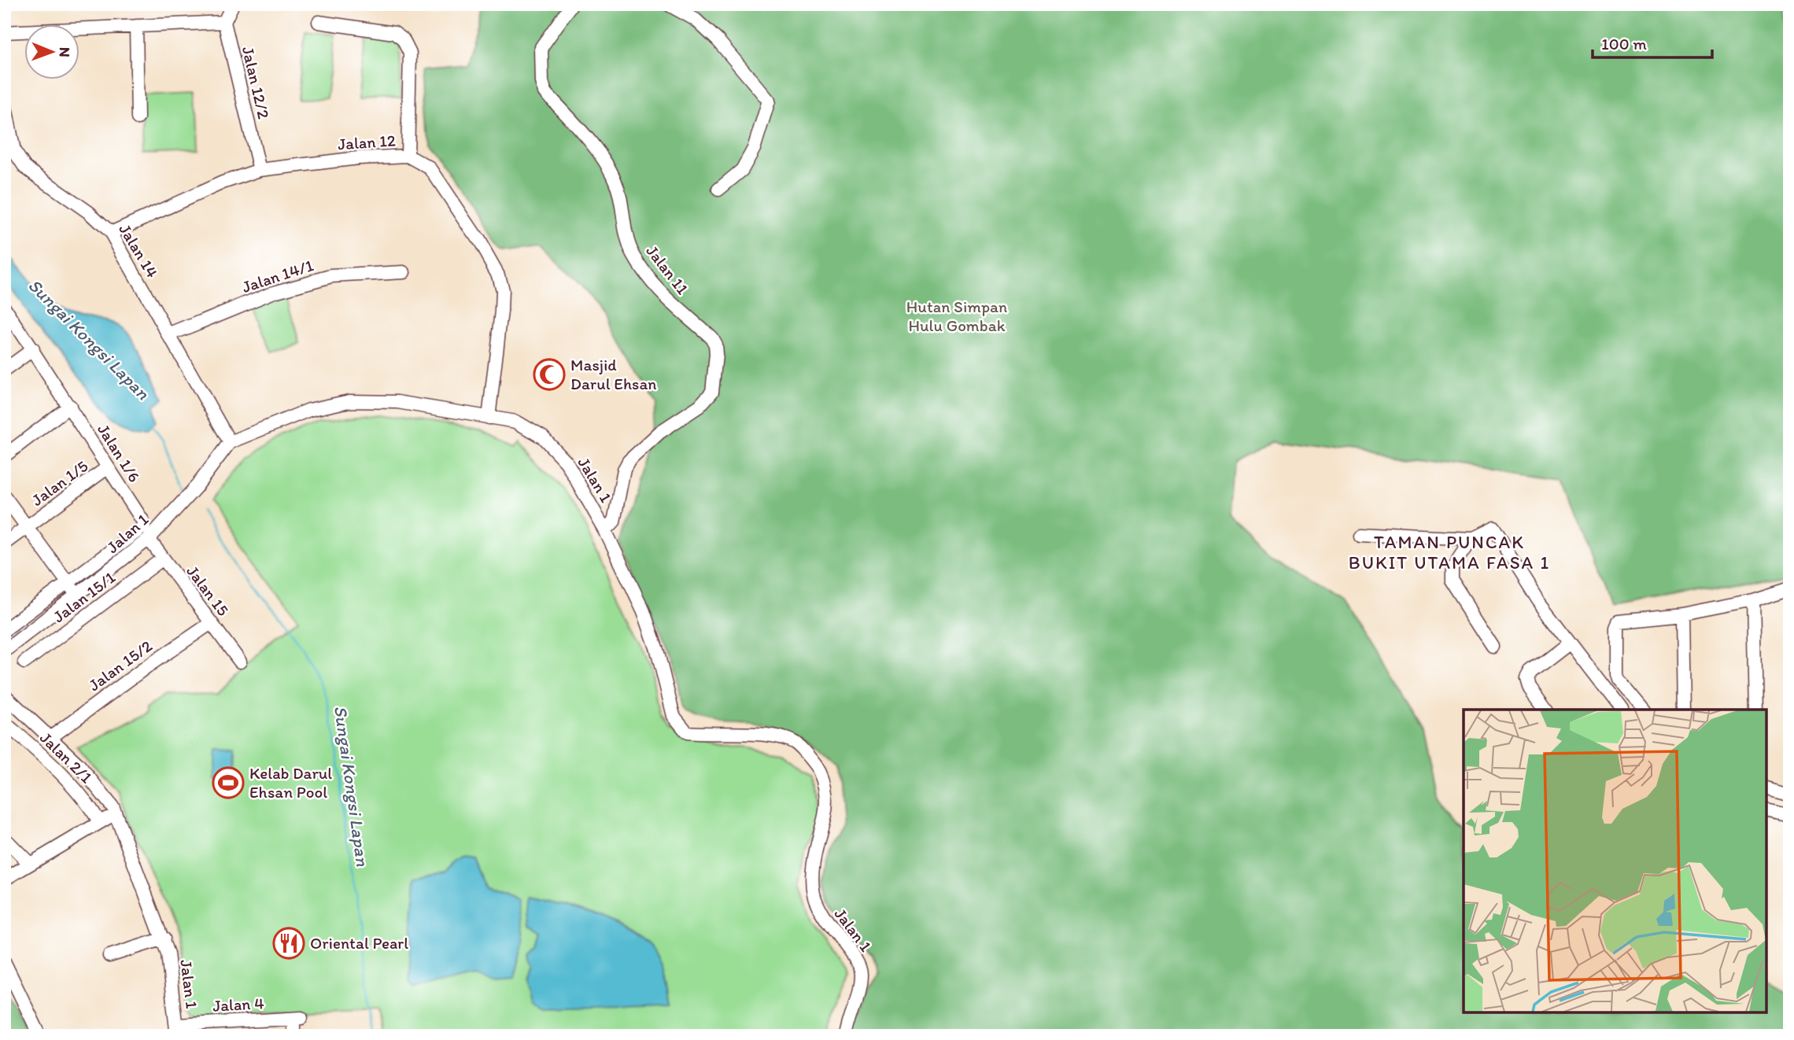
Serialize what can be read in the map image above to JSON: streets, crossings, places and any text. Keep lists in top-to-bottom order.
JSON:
{
  "streets": {
    "street": [
      "Jalan 12/2",
      "Jalan 12",
      "Jalan 14",
      "Jalan 11",
      "Jalan 14/1",
      "Jalan 1/6",
      "Jalan 1",
      "Jalan 1/5",
      "Jalan 15",
      "Jalan 15/1",
      "Jalan 15/2",
      "Jalan 2/1",
      "Jalan 4"
    ]
  },
  "crossings": [
    ["Jalan 12/2", "Jalan 12"],
    ["Jalan 12", "Jalan 14"],
    ["Jalan 12", "Jalan 1"],
    ["Jalan 14", "Jalan 14/1"],
    ["Jalan 14", "Jalan 1"],
    ["Jalan 11", "Jalan 1"],
    ["Jalan 1/6", "Jalan 1/5"],
    ["Jalan 1", "Jalan 15"],
    ["Jalan 1", "Jalan 15/2"],
    ["Jalan 1", "Jalan 4"],
    ["Jalan 15", "Jalan 15/1"],
    ["Jalan 15", "Jalan 15/2"]
  ],
  "districts": ["TAMAN PUNCAK BUKIT UTAMA FASA 1"],
  "water": ["Sungai Kongsi Lapan"],
  "parks": ["Hutan Simpan Hulu Gombak"],
  "places": {
    "mosque": ["Masjid Darul Ehsan"],
    "sports": ["Kelab Darul Ehsan Pool"],
    "restaurant": ["Oriental Pearl"]
  },
  "scale_bar": "100 m",
  "north": "right"
}
